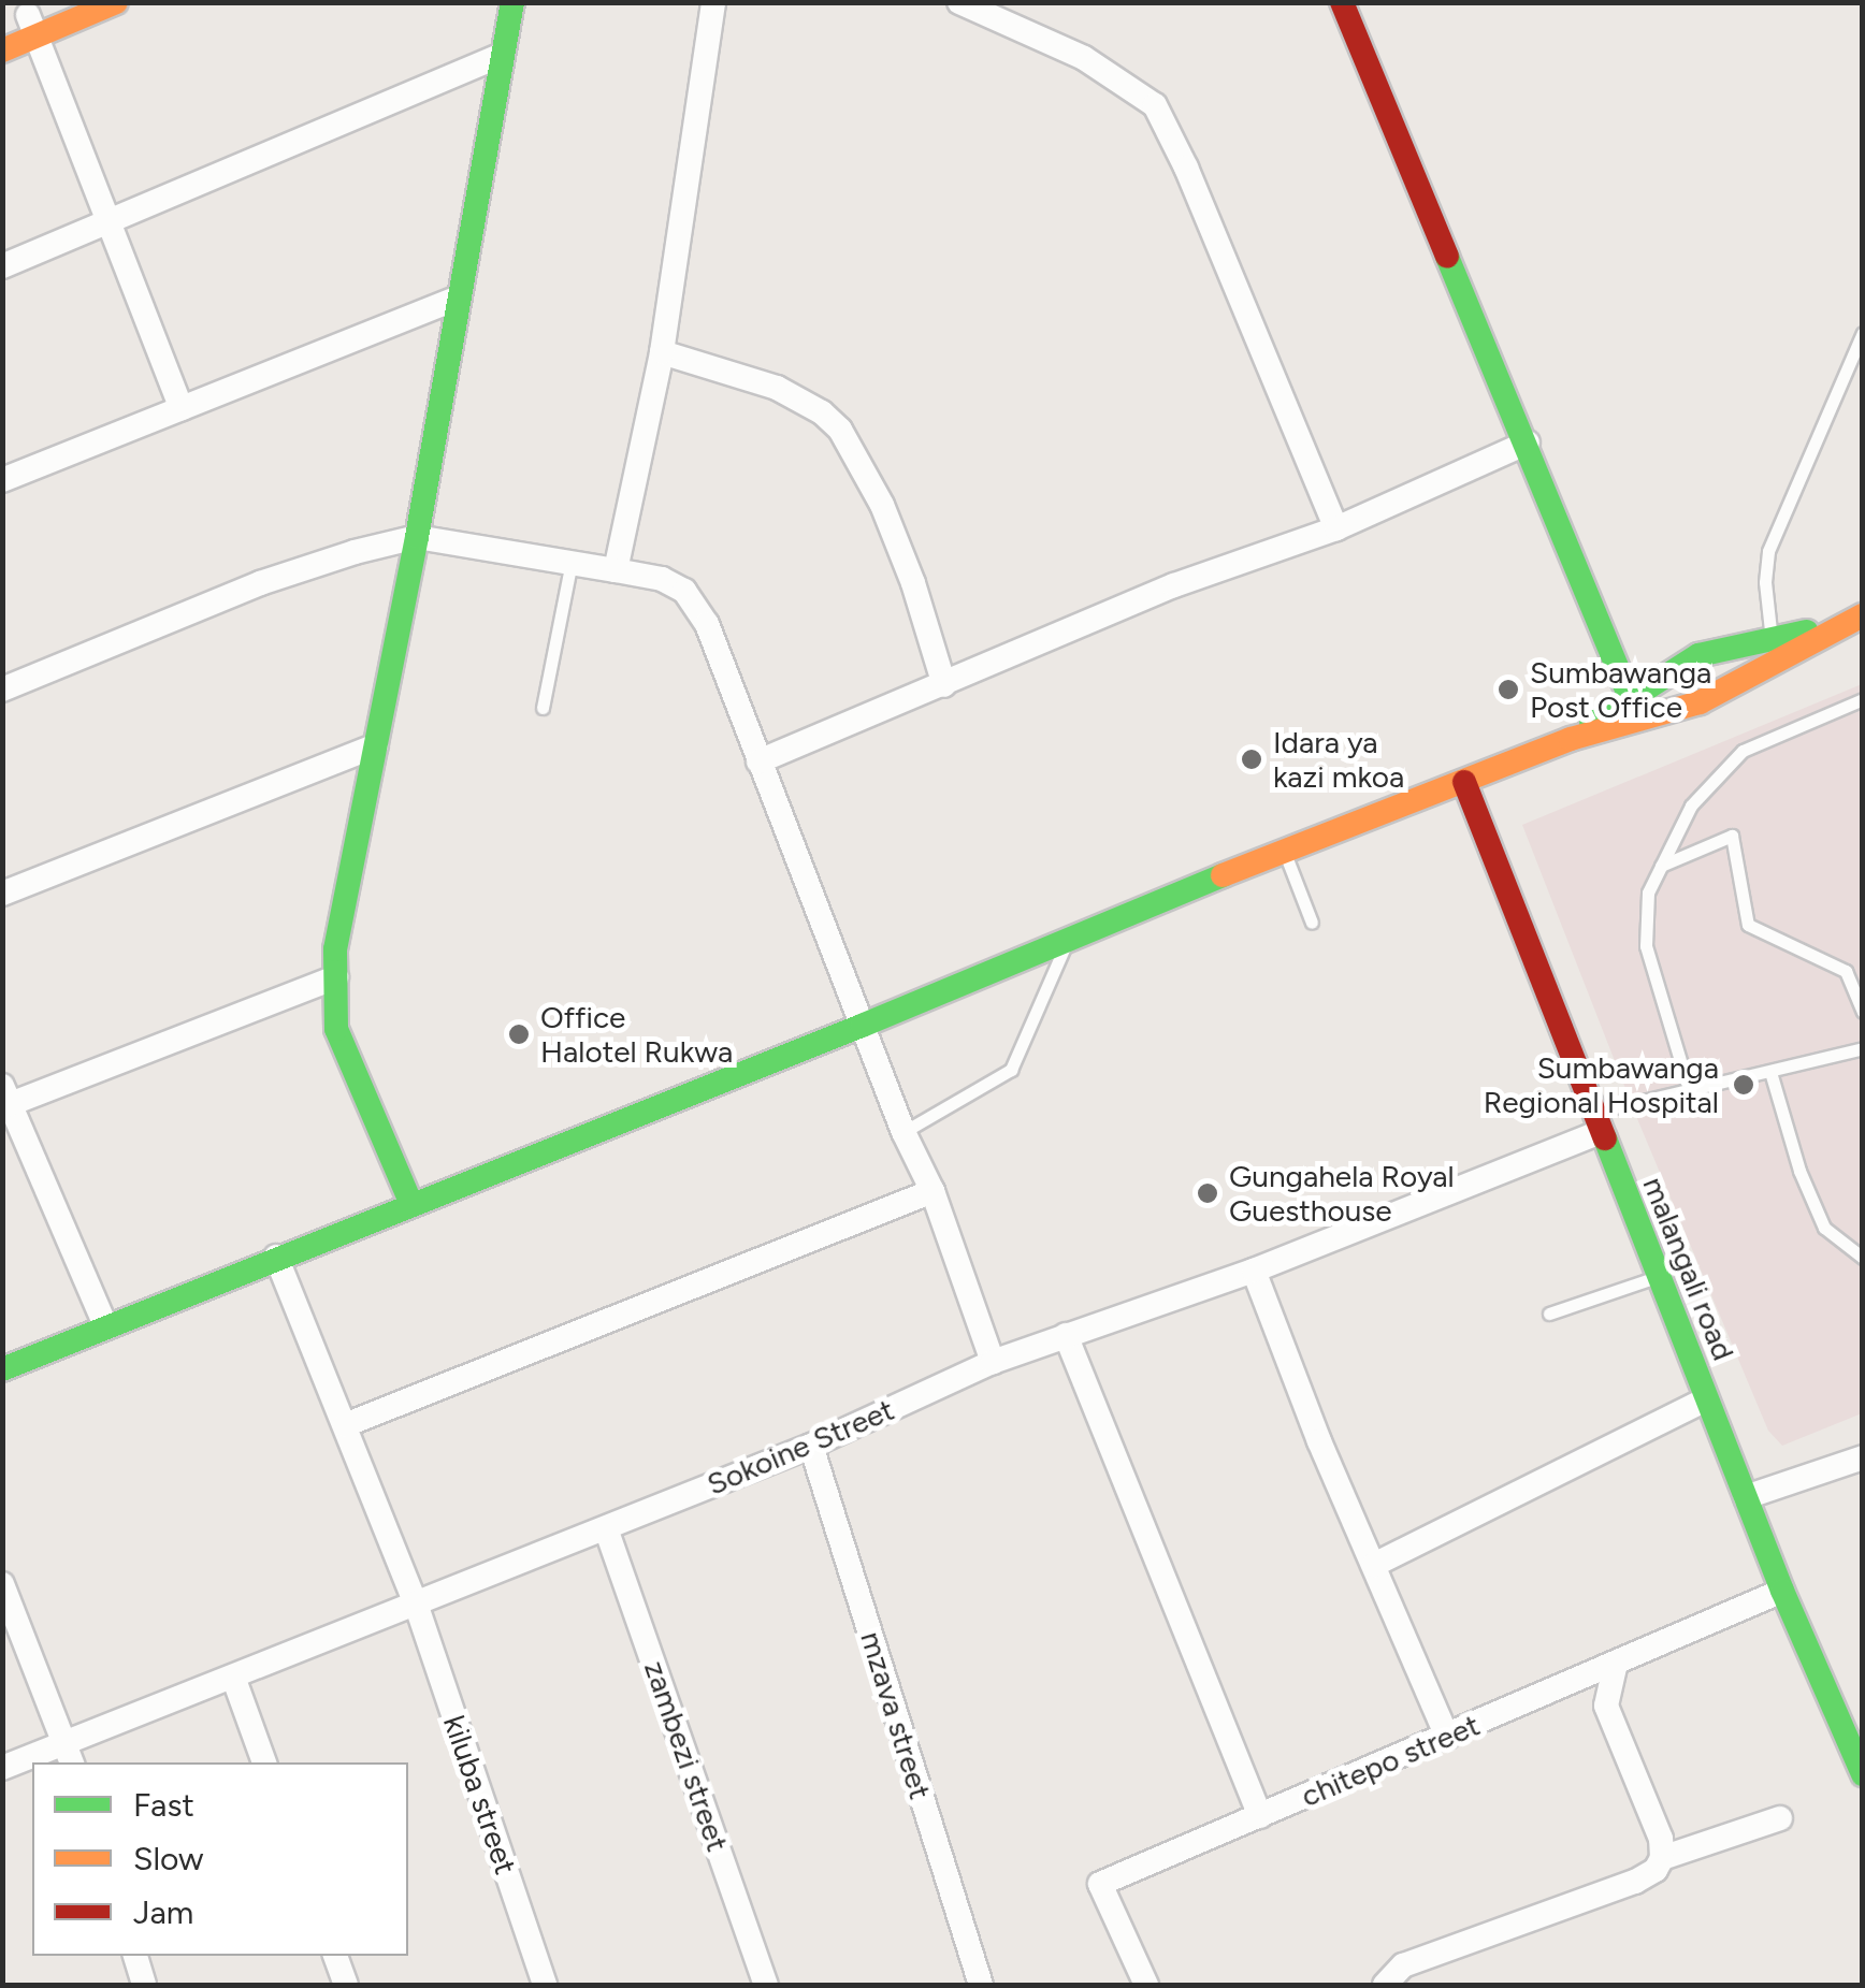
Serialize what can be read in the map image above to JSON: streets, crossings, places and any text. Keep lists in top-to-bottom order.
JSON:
{
  "streets": {
    "main road": ["malangali road"],
    "street": [
      "Sokoine Street",
      "mzava street",
      "zambezi street",
      "chitepo street",
      "kiluba street"
    ]
  },
  "crossings": [
    ["malangali road", "Sokoine Street"],
    ["malangali road", "chitepo street"],
    ["Sokoine Street", "mzava street"],
    ["Sokoine Street", "zambezi street"],
    ["Sokoine Street", "kiluba street"]
  ],
  "places": [
    "Sumbawanga Post Office",
    "Idara ya kazi mkoa",
    "Office Halotel Rukwa",
    "Sumbawanga Regional Hospital",
    "Gungahela Royal Guesthouse"
  ],
  "legend": ["Fast", "Slow", "Jam"]
}
